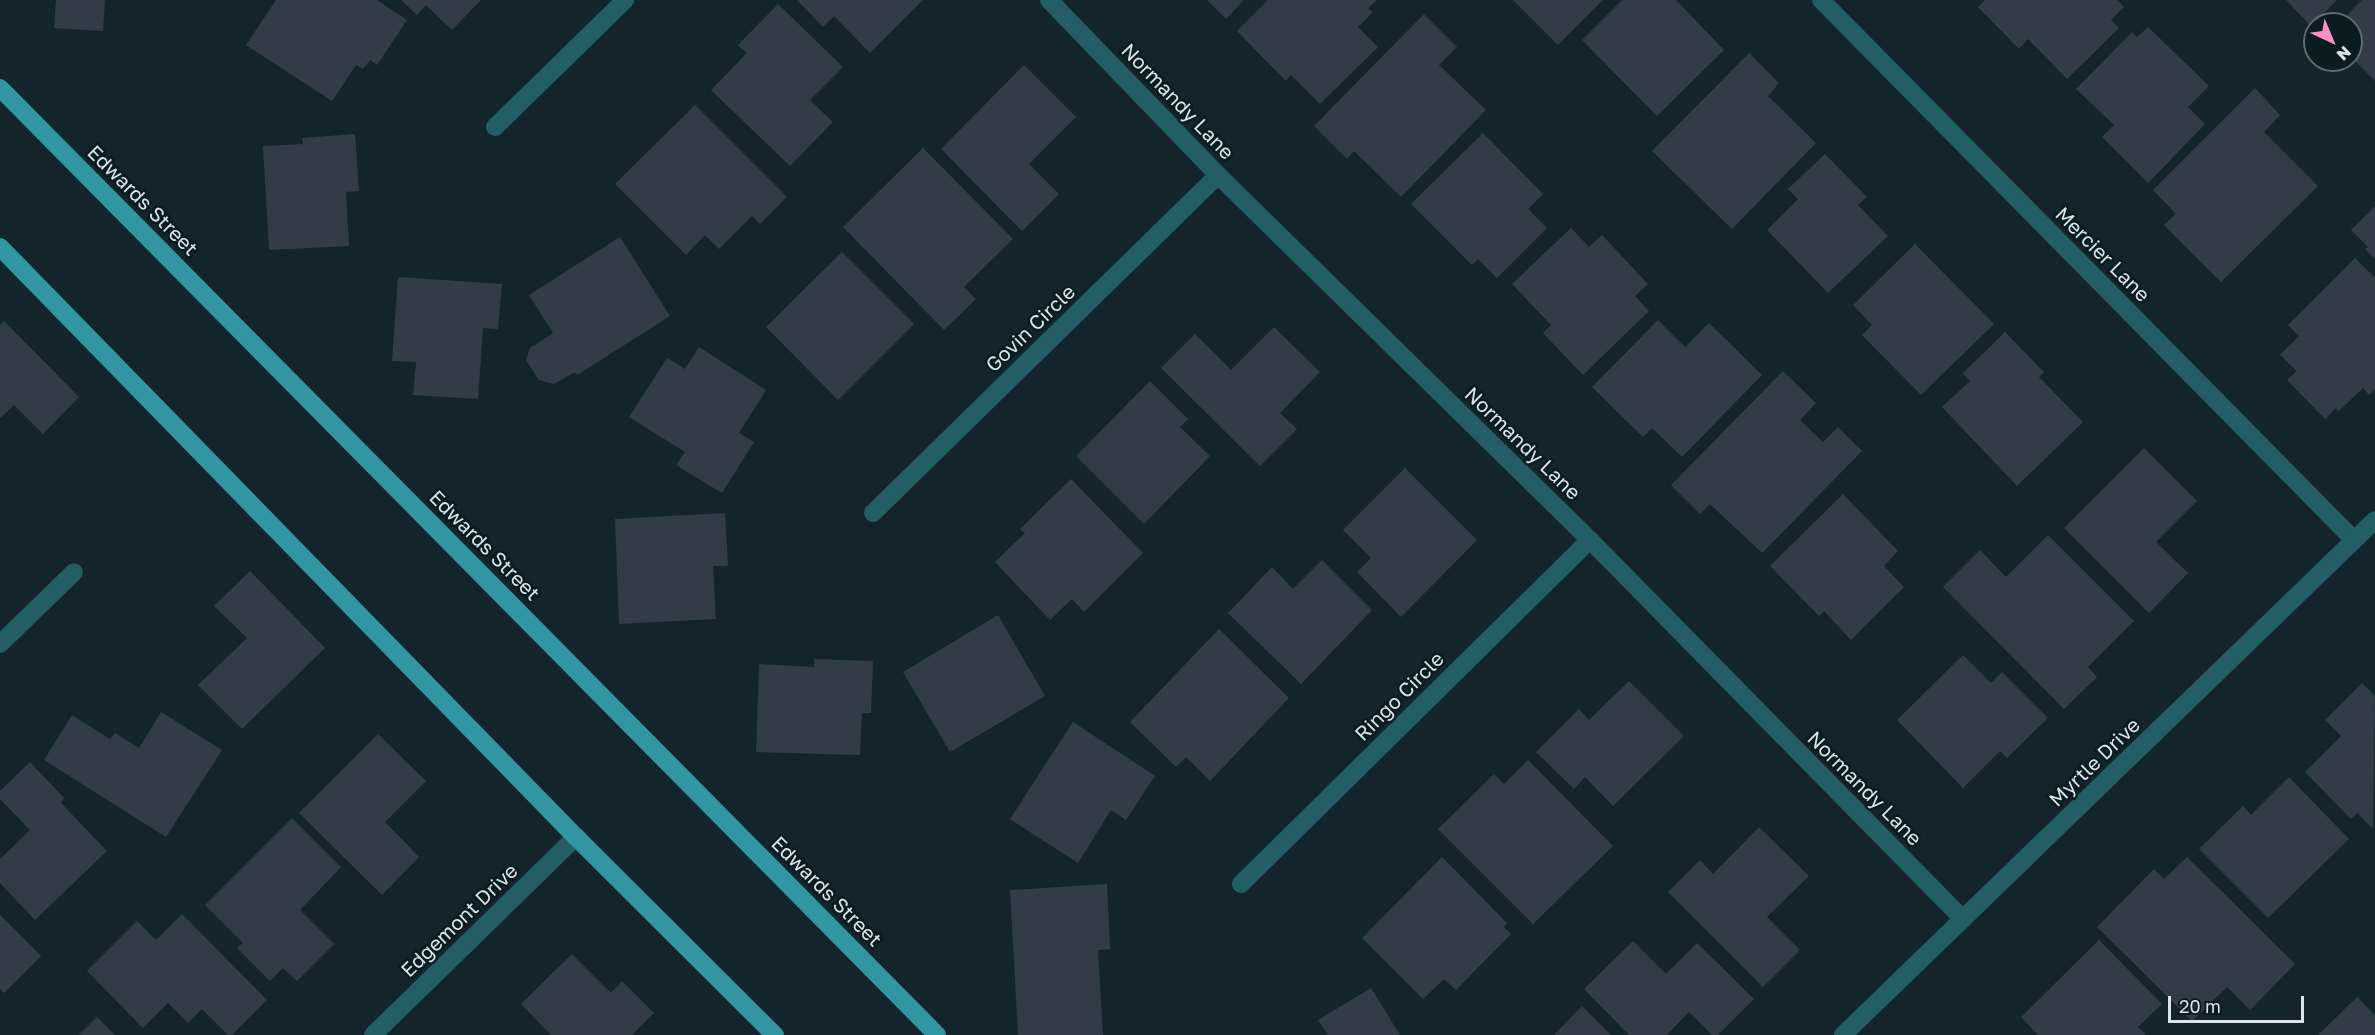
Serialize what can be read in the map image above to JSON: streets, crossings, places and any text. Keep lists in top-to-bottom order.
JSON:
{
  "streets": {
    "main road": ["Edwards Street"],
    "street": [
      "Normandy Lane",
      "Mercier Lane",
      "Govin Circle",
      "Ringo Circle",
      "Myrtle Drive",
      "Edgemont Drive"
    ]
  },
  "crossings": [
    ["Normandy Lane", "Govin Circle"],
    ["Normandy Lane", "Ringo Circle"],
    ["Normandy Lane", "Myrtle Drive"],
    ["Mercier Lane", "Myrtle Drive"]
  ],
  "scale_bar": "20 m",
  "north": "bottom right"
}
